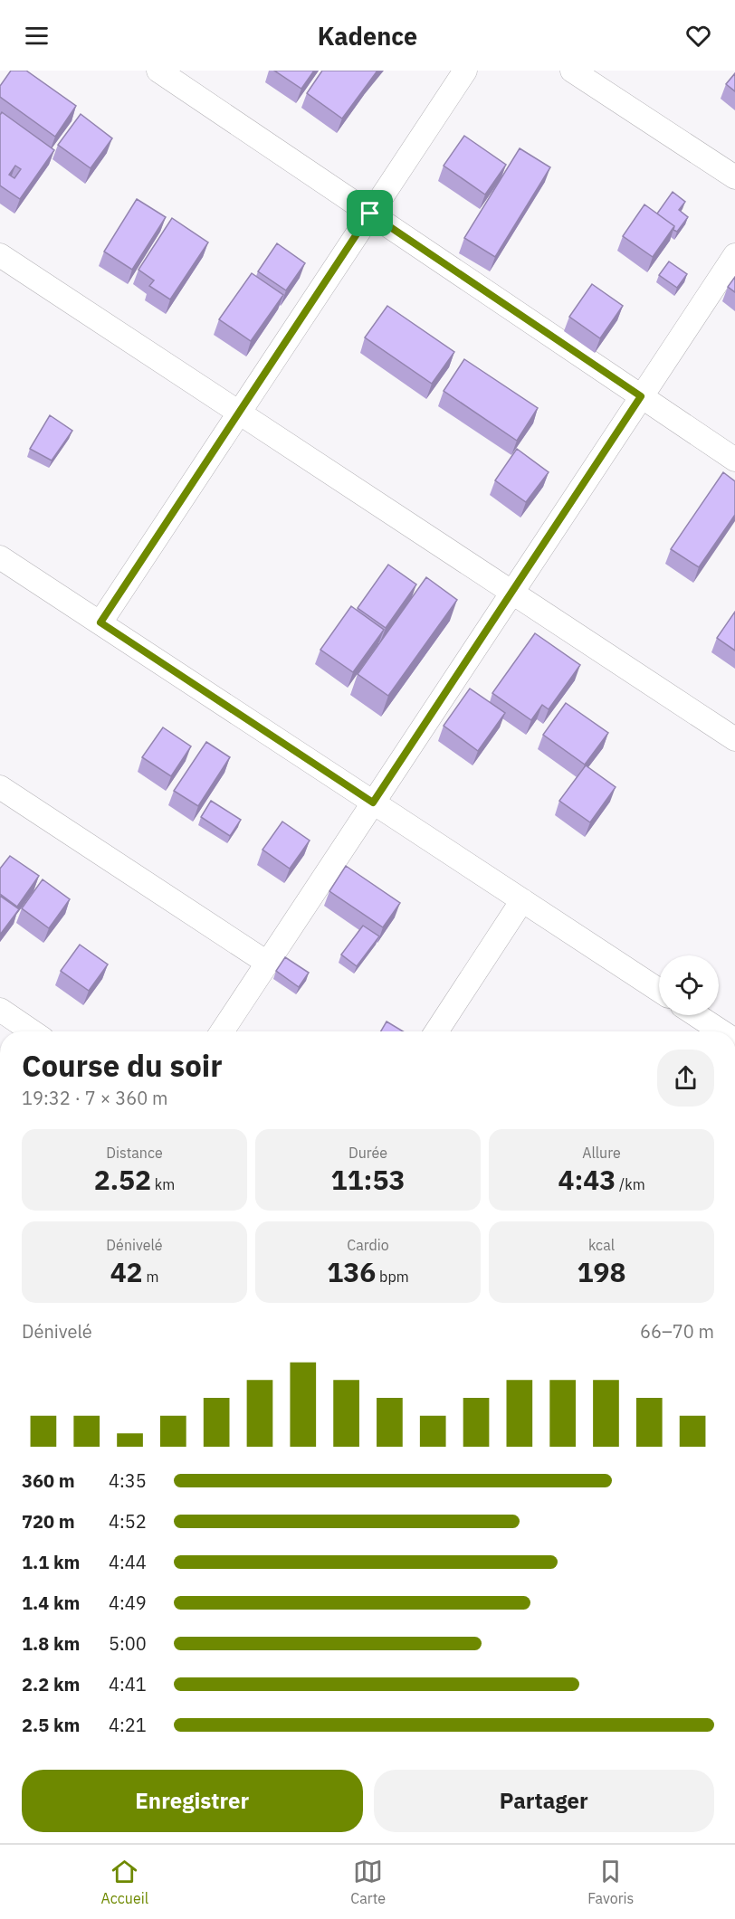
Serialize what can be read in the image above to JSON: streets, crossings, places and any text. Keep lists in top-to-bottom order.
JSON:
{
  "page": {
    "header": "Kadence",
    "heading": ["Course du soir", "19:32 · 7 × 360 m"],
    "stats": [
      ["Distance", "2.52 km"],
      ["Durée", "11:53"],
      ["Allure", "4:43 /km"],
      ["Dénivelé", "42 m"],
      ["Cardio", "136 bpm"],
      ["kcal", "198"]
    ],
    "chart": ["Dénivelé", "66–70 m"],
    "list": [
      {
        "name": "360 m",
        "note": "4:35"
      },
      {
        "name": "720 m",
        "note": "4:52"
      },
      {
        "name": "1.1 km",
        "note": "4:44"
      },
      {
        "name": "1.4 km",
        "note": "4:49"
      },
      {
        "name": "1.8 km",
        "note": "5:00"
      },
      {
        "name": "2.2 km",
        "note": "4:41"
      },
      {
        "name": "2.5 km",
        "note": "4:21"
      }
    ],
    "buttons": ["Enregistrer", "Partager"],
    "tabs": ["Accueil", "Carte", "Favoris"]
  }
}
